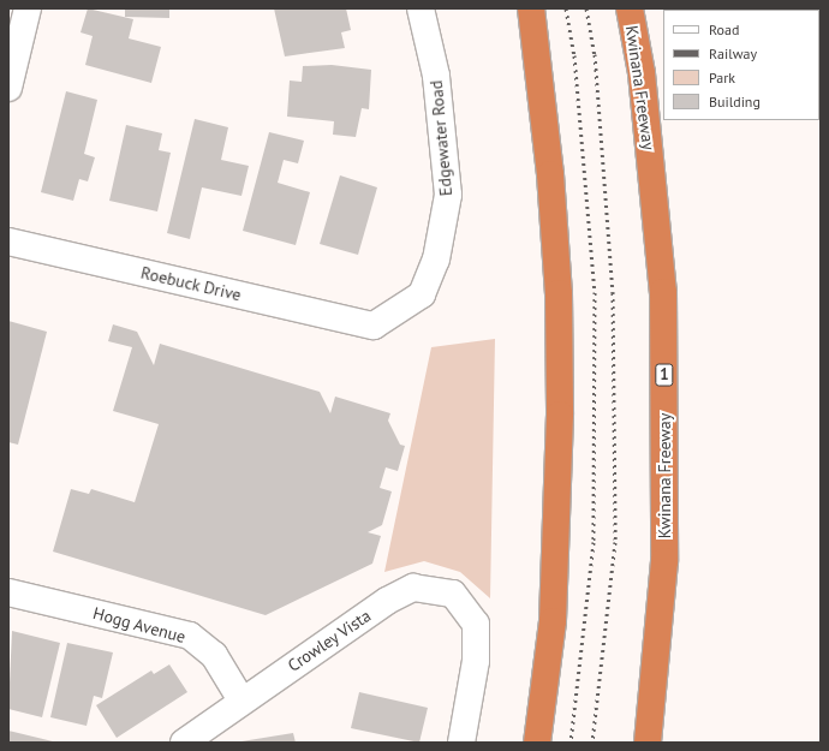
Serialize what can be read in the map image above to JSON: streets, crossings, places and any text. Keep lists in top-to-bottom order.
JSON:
{
  "streets": {
    "highway": ["Kwinana Freeway", "1"],
    "street": [
      "Edgewater Road",
      "Roebuck Drive",
      "Hogg Avenue",
      "Crowley Vista"
    ]
  },
  "crossings": [
    ["Edgewater Road", "Roebuck Drive"],
    ["Hogg Avenue", "Crowley Vista"]
  ],
  "legend": [
    "Road",
    "Railway",
    "Park",
    "Building"
  ]
}
